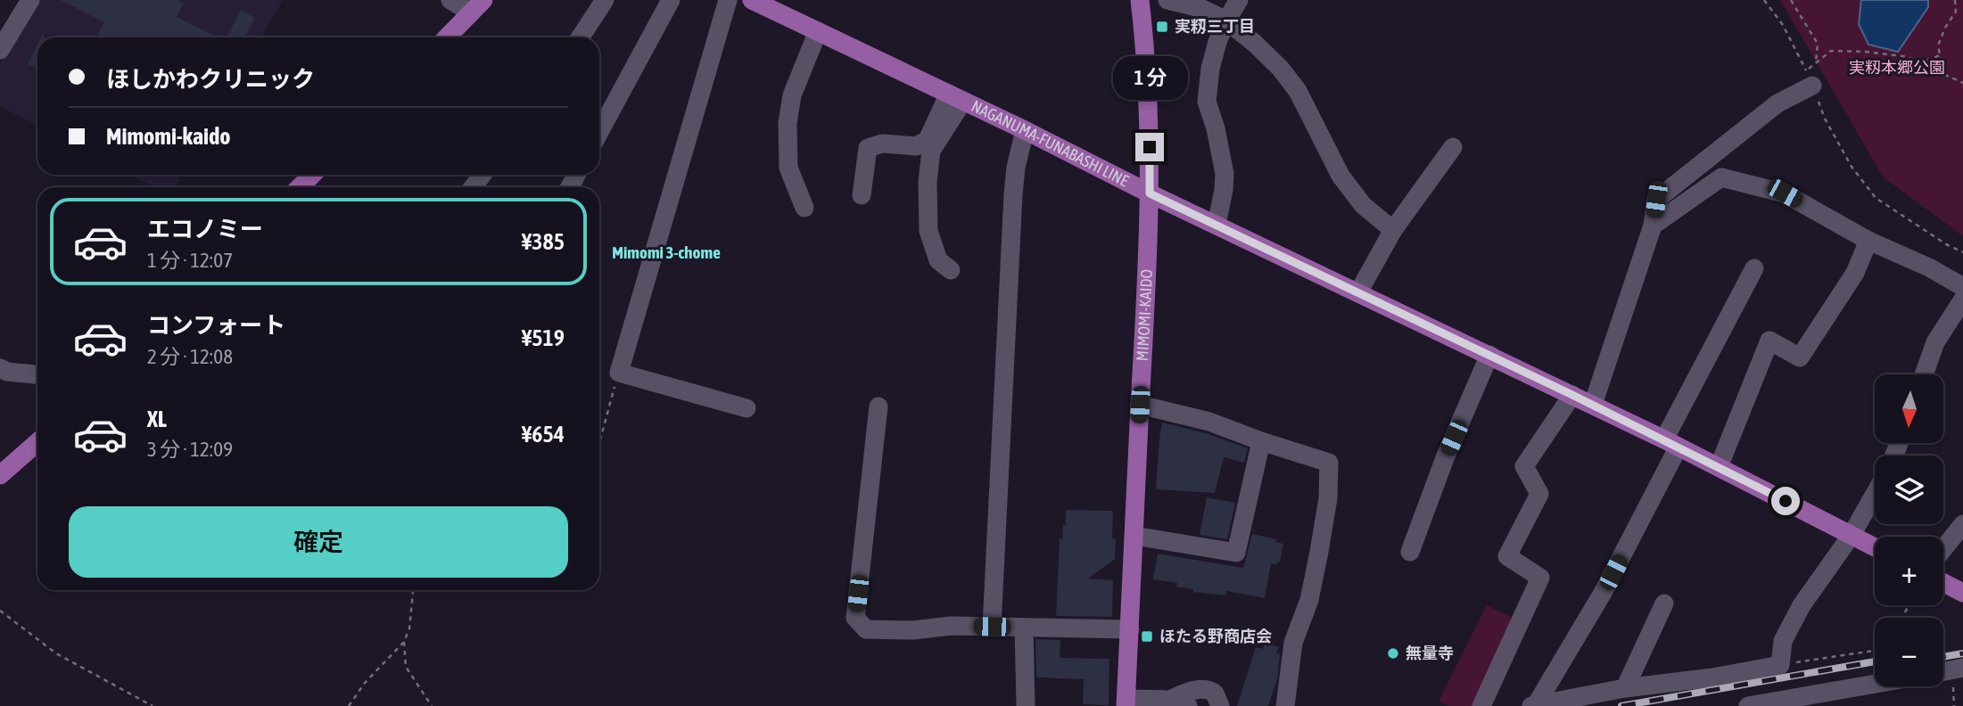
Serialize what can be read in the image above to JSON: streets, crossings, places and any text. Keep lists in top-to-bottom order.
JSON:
{
  "streets": {
    "main road": ["NAGANUMA-FUNABASHI LINE", "MIMOMI-KAIDO"]
  },
  "crossings": [
    ["NAGANUMA-FUNABASHI LINE", "MIMOMI-KAIDO"]
  ],
  "districts": ["Mimomi 3-chome"],
  "parks": ["実籾本郷公園"],
  "places": {
    "transit": ["実籾三丁目", "ほたる野商店会"],
    "other": ["無量寺"]
  },
  "north": "bottom",
  "page": {
    "banner": ["ほしかわクリニック", "Mimomi-kaido"],
    "bubble": "1 分",
    "list": [
      {
        "name": "エコノミー",
        "note": "1 分 · 12:07",
        "value": "¥385"
      },
      {
        "name": "コンフォート",
        "note": "2 分 · 12:08",
        "value": "¥519"
      },
      {
        "name": "XL",
        "note": "3 分 · 12:09",
        "value": "¥654"
      }
    ],
    "map_buttons": ["+", "−"],
    "buttons": "確定"
  }
}
